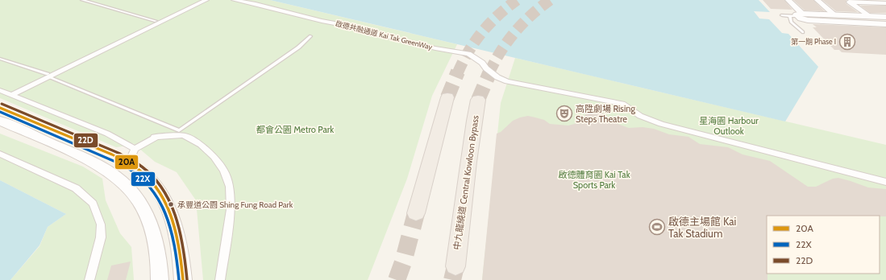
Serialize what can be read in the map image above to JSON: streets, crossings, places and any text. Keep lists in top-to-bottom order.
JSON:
{
  "streets": {
    "highway": ["中九龍繞道 Central Kowloon Bypass"],
    "street": ["啟德共融通道 Kai Tak GreenWay"]
  },
  "parks": ["星海園 Harbour Outlook", "都會公園 Metro Park", "啟德體育園 Kai Tak Sports Park"],
  "places": {
    "building": ["第一期 Phase I"],
    "theatre": ["高陞劇場 Rising Steps Theatre"],
    "other": ["承豐道公園 Shing Fung Road Park"],
    "sports": ["啟德主場館 Kai Tak Stadium"]
  },
  "lines": ["transit line 22D", "transit line 20A", "transit line 22X"],
  "legend": ["20A", "22X", "22D"]
}
